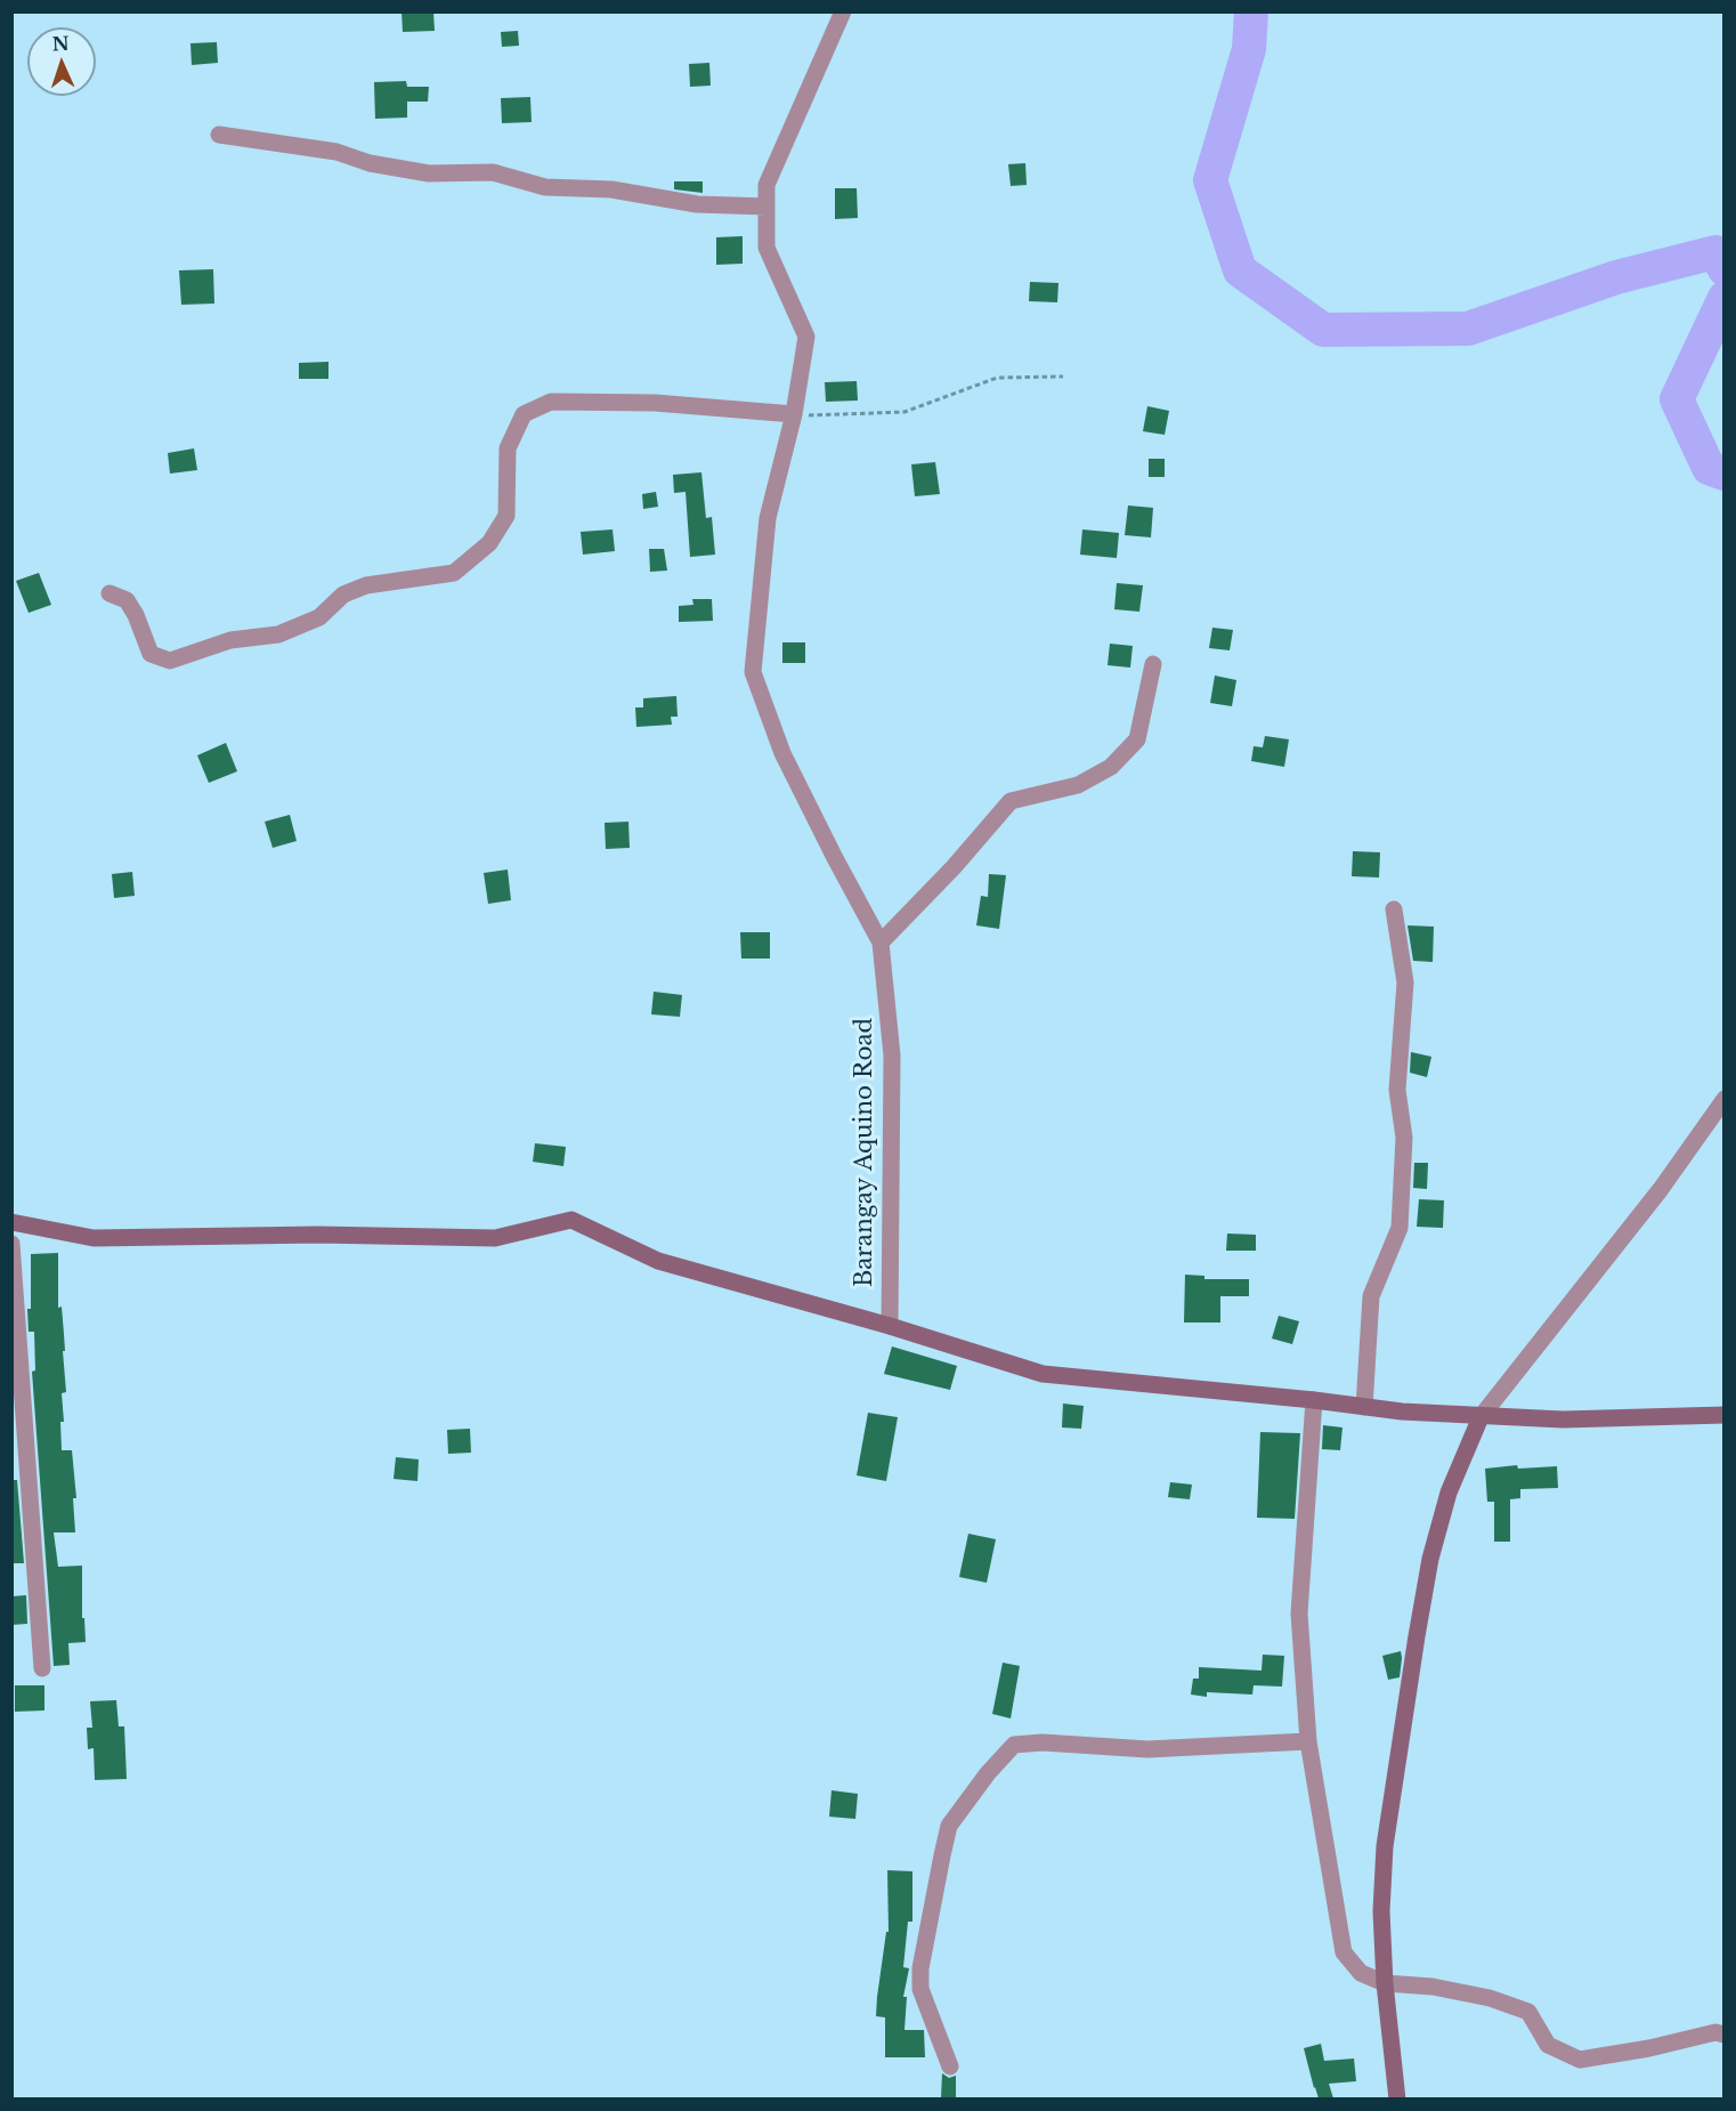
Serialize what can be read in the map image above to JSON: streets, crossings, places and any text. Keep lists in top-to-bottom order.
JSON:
{
  "streets": {
    "street": ["Barangay Aquino Road"]
  },
  "north": "top"
}
